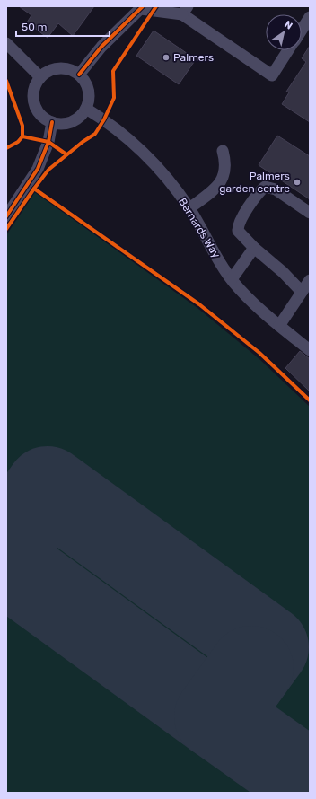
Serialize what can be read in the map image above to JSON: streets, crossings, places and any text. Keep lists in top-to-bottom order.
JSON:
{
  "streets": {
    "street": ["Bernards Way"]
  },
  "places": ["Palmers", "Palmers garden centre"],
  "scale_bar": "50 m",
  "north": "top right"
}
